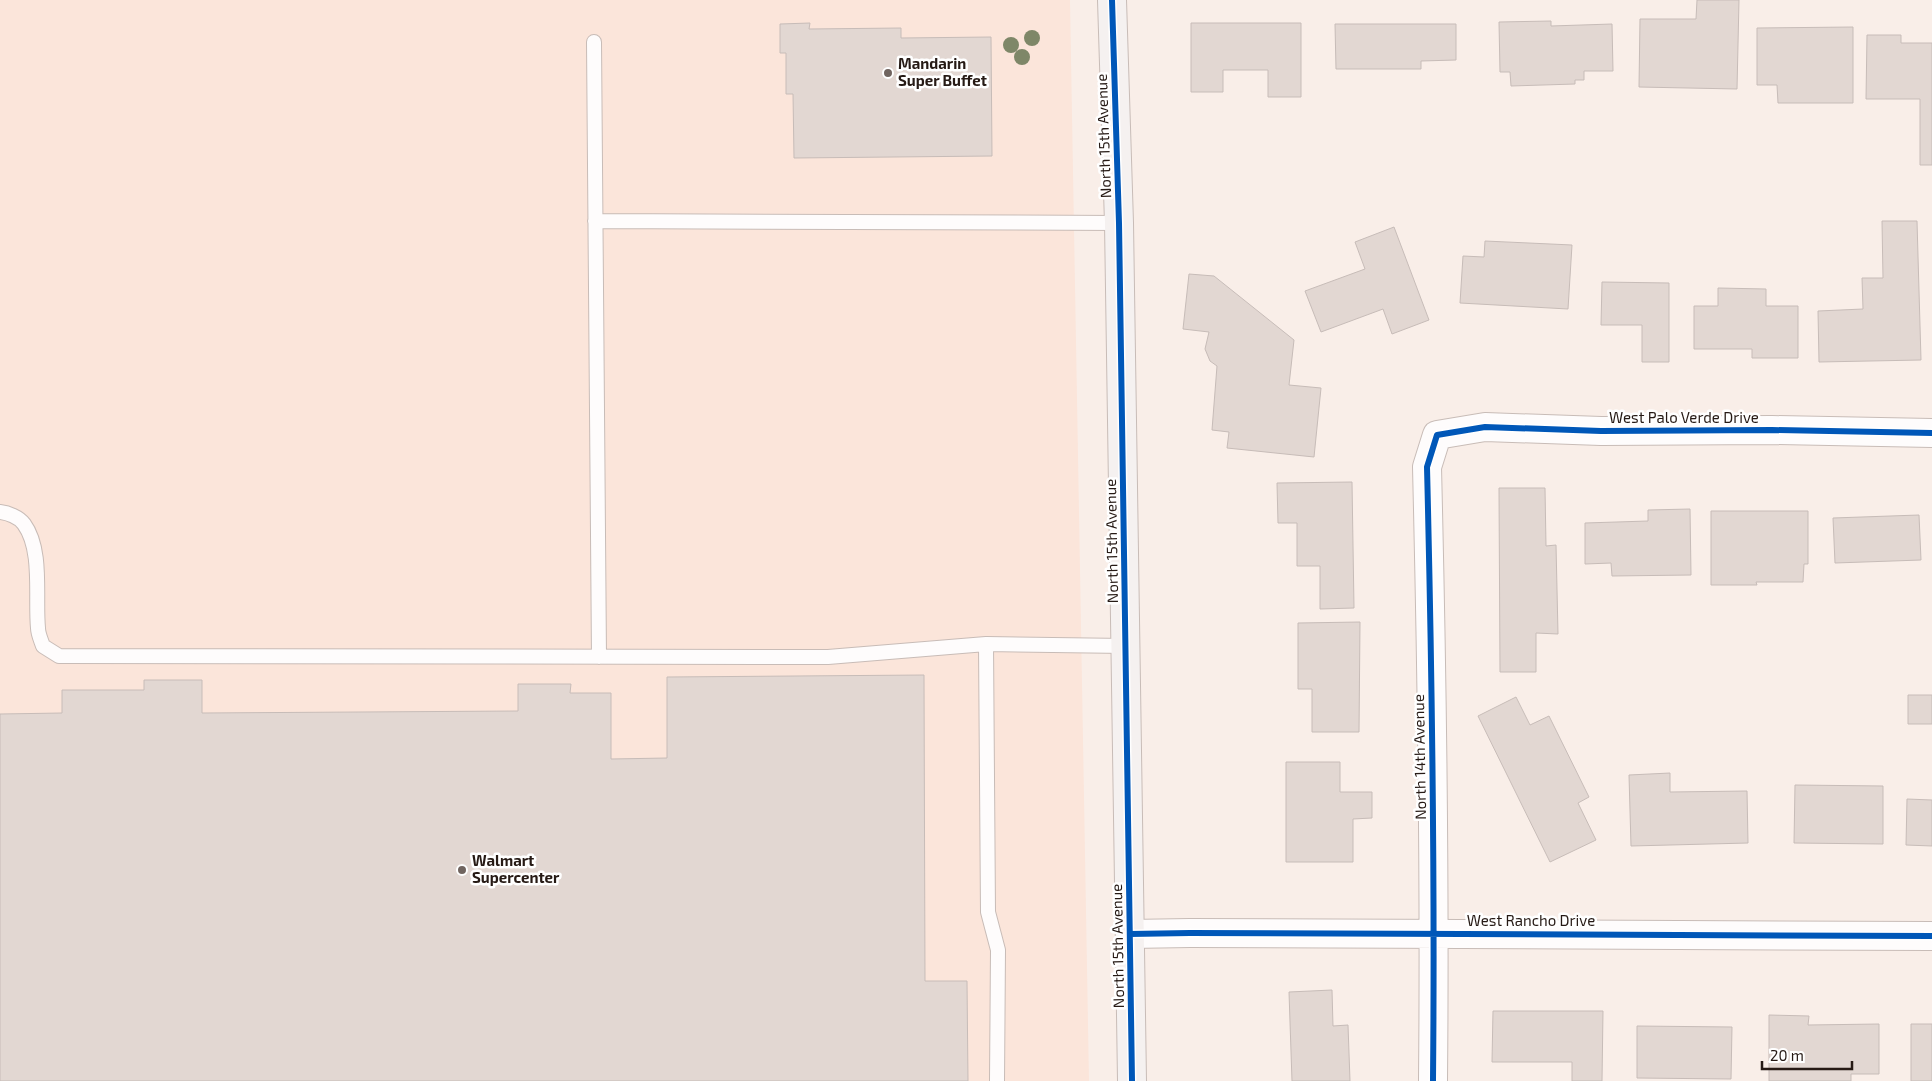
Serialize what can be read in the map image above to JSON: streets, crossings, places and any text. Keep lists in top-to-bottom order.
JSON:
{
  "streets": {
    "street": [
      "North 15th Avenue",
      "West Palo Verde Drive",
      "North 14th Avenue",
      "West Rancho Drive"
    ]
  },
  "crossings": [
    ["North 15th Avenue", "West Rancho Drive"],
    ["West Palo Verde Drive", "North 14th Avenue"],
    ["North 14th Avenue", "West Rancho Drive"]
  ],
  "places": ["Mandarin Super Buffet", "Walmart Supercenter"],
  "scale_bar": "20 m"
}
